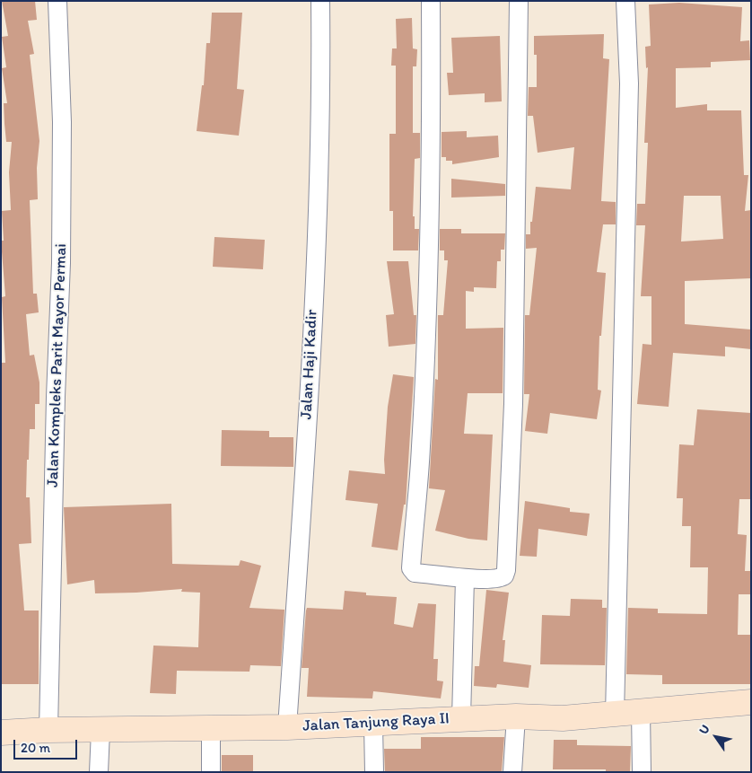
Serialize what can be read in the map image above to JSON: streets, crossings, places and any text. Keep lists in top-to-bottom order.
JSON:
{
  "streets": {
    "street": ["Jalan Haji Kadir", "Jalan Kompleks Parit Mayor Permai", "Jalan Tanjung Raya II"]
  },
  "crossings": [
    ["Jalan Haji Kadir", "Jalan Tanjung Raya II"],
    ["Jalan Kompleks Parit Mayor Permai", "Jalan Tanjung Raya II"]
  ],
  "scale_bar": "20 m",
  "north": "top left"
}
